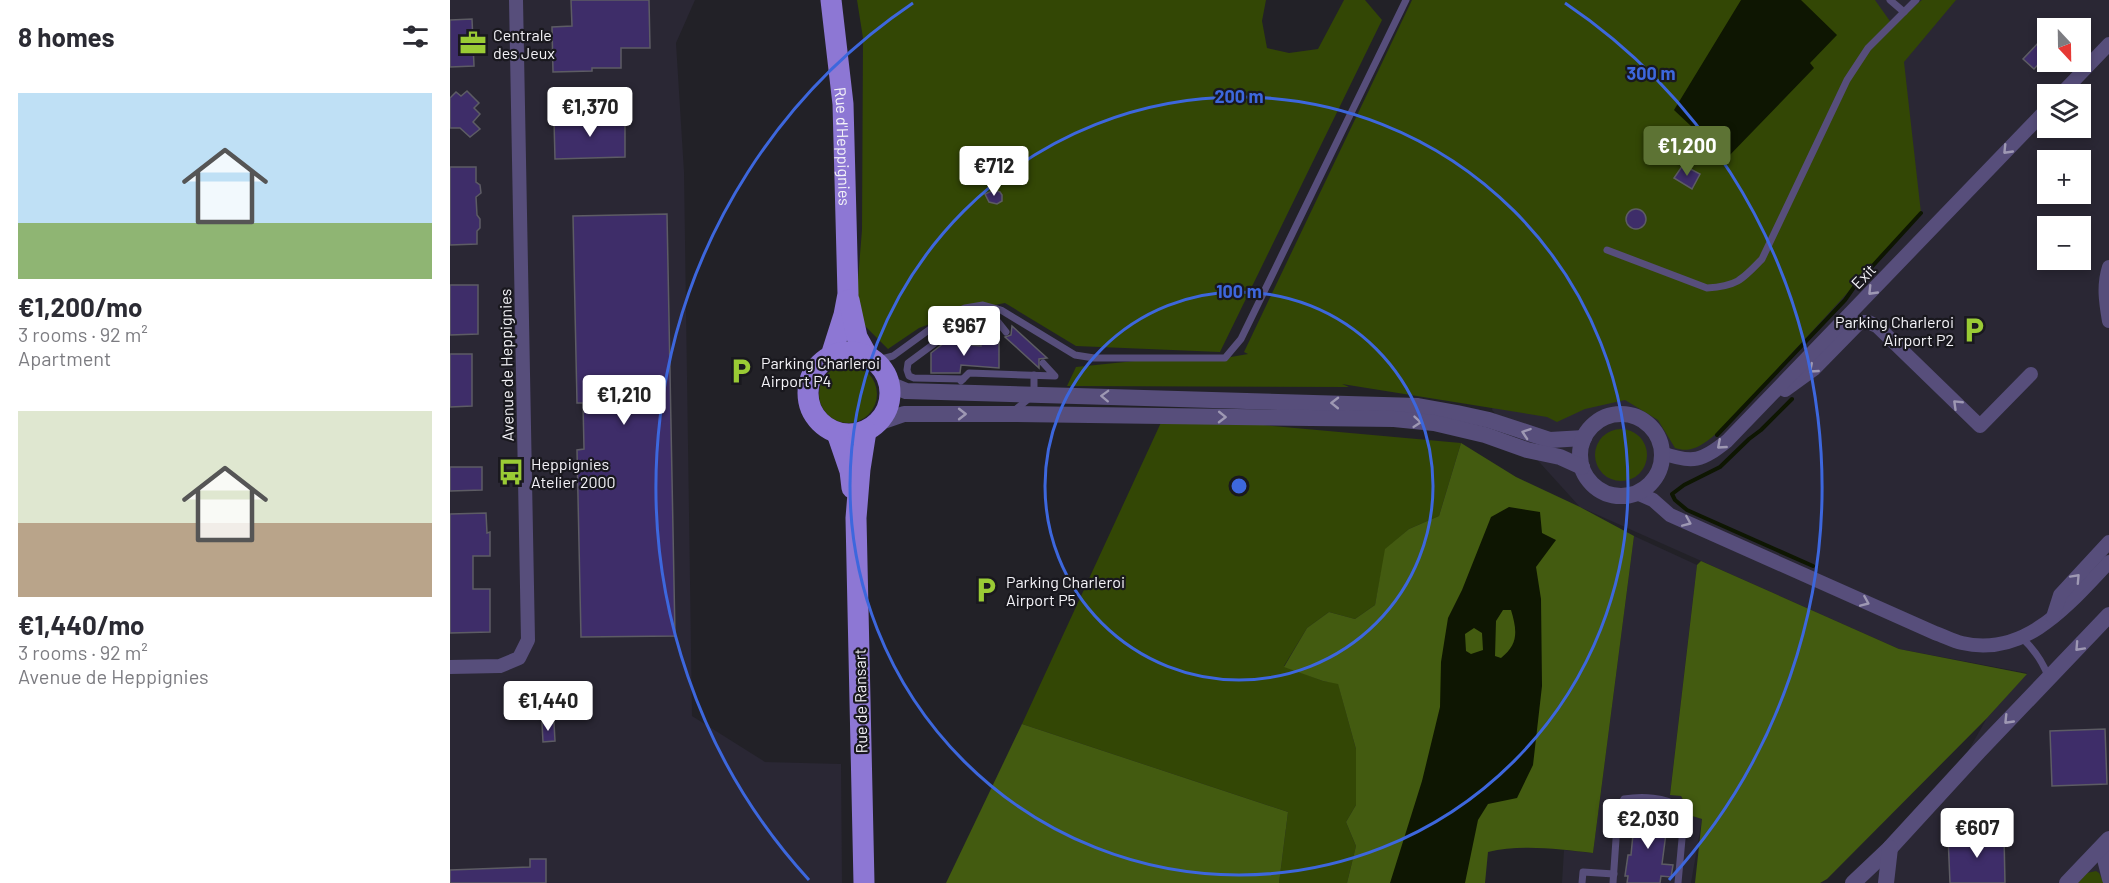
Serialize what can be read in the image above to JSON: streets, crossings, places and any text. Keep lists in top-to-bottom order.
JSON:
{
  "streets": {
    "main road": ["Rue d'Heppignies", "Rue de Ransart"],
    "street": ["Exit", "Avenue de Heppignies"]
  },
  "crossings": [
    ["Rue d'Heppignies", "Rue de Ransart"]
  ],
  "one_way": ["Exit"],
  "places": {
    "office": ["Centrale des Jeux"],
    "parking": ["Parking Charleroi Airport P2", "Parking Charleroi Airport P4", "Parking Charleroi Airport P5"],
    "bus stop": ["Heppignies Atelier 2000"]
  },
  "north": "bottom",
  "page": {
    "heading": "8 homes",
    "map_buttons": ["+", "−"],
    "list": [
      {
        "name": "€1,200/mo",
        "note": "3 rooms · 92 m² · Apartment"
      },
      {
        "name": "€1,440/mo",
        "note": "3 rooms · 92 m² · Avenue de Heppignies"
      }
    ],
    "price": [
      "€1,370",
      "€1,200",
      "€712",
      "€967",
      "€1,210",
      "€1,440",
      "€2,030",
      "€607"
    ]
  },
  "rings": ["300 m", "200 m", "100 m"]
}
